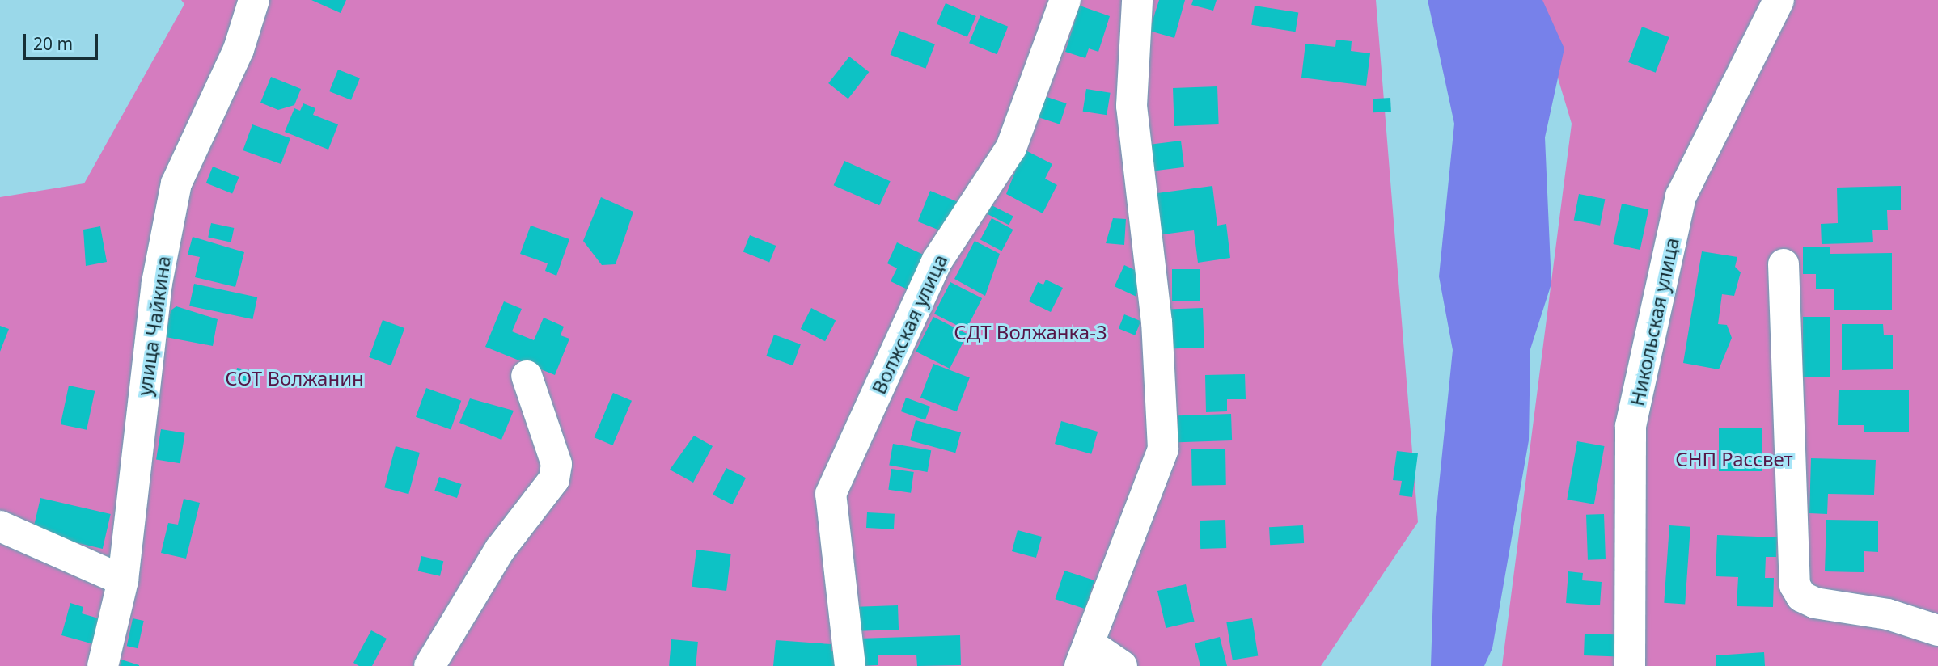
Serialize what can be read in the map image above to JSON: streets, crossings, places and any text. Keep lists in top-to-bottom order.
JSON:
{
  "streets": {
    "street": ["Никольская улица", "Волжская улица", "улица Чайкина"]
  },
  "parks": ["СДТ Волжанка-3", "СОТ Волжанин", "СНП Рассвет"],
  "scale_bar": "20 m"
}
